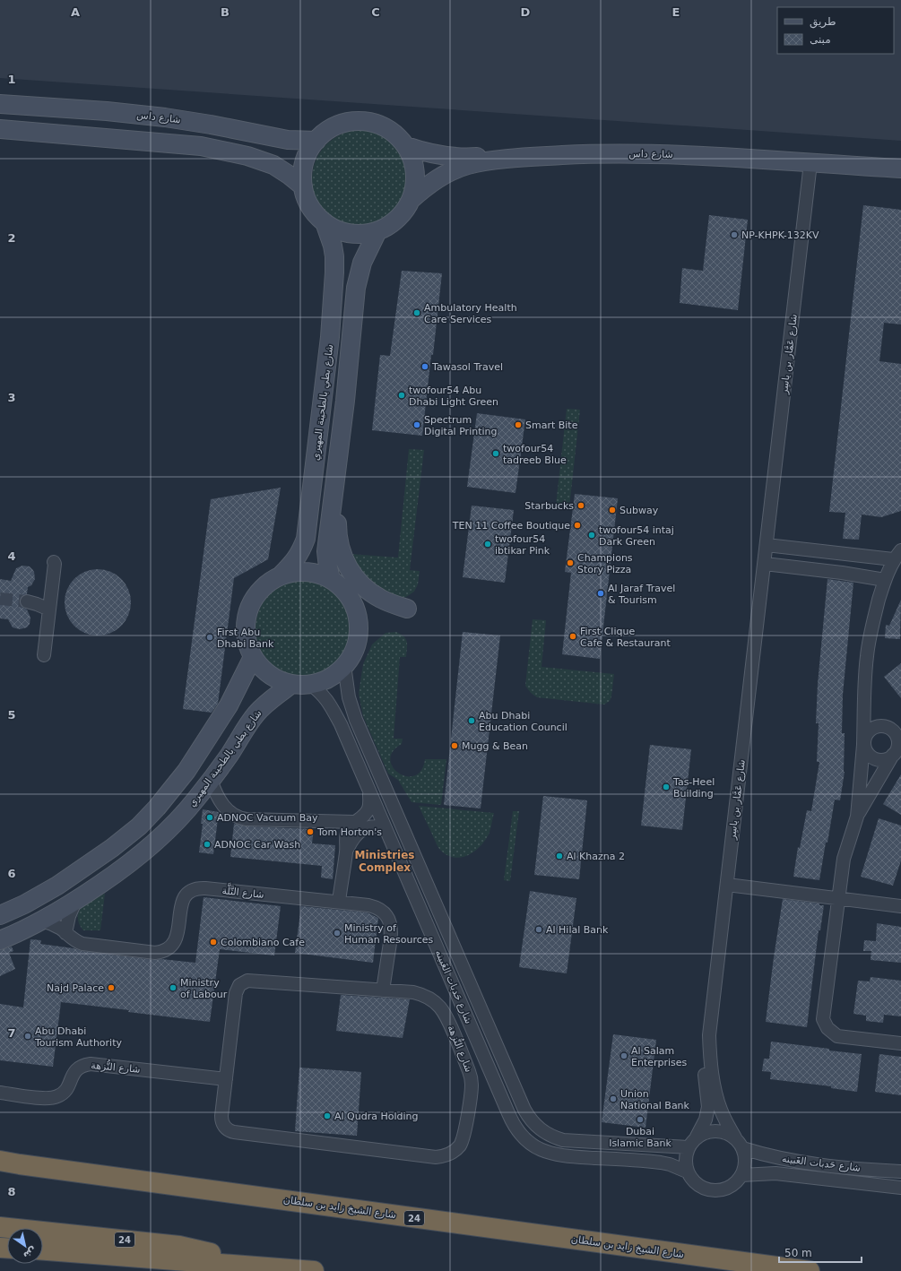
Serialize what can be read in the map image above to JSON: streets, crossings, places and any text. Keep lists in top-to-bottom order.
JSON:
{
  "streets": {
    "highway": ["شارع الشيخ زايد بن سلطان", "24"],
    "street": [
      "شارع داس",
      "شارع عَمَّار بن ياسِر",
      "شارع بطي بالطحينة المهيري",
      "شارع التَّلَّة",
      "شارع حَدبات الغَبينه",
      "شارع النُّزهة"
    ]
  },
  "crossings": [
    ["شارع داس", "شارع عَمَّار بن ياسِر"],
    ["شارع داس", "شارع بطي بالطحينة المهيري"],
    ["شارع عَمَّار بن ياسِر", "شارع حَدبات الغَبينه"],
    ["شارع بطي بالطحينة المهيري", "شارع التَّلَّة"],
    ["شارع بطي بالطحينة المهيري", "شارع حَدبات الغَبينه"],
    ["شارع التَّلَّة", "شارع النُّزهة"]
  ],
  "districts": ["Ministries Complex"],
  "places": [
    "NP-KHPK-132KV",
    "Ambulatory Health Care Services",
    "Tawasol Travel",
    "twofour54 Abu Dhabi Light Green",
    "Spectrum Digital Printing",
    "Smart Bite",
    "twofour54 tadreeb Blue",
    "Starbucks",
    "Subway",
    "TEN 11 Coffee Boutique",
    "twofour54 intaj Dark Green",
    "twofour54 ibtikar Pink",
    "Champions Story Pizza",
    "Al Jaraf Travel & Tourism",
    "First Clique Cafe & Restaurant",
    "First Abu Dhabi Bank",
    "Abu Dhabi Education Council",
    "Mugg & Bean",
    "Tas-Heel Building",
    "ADNOC Vacuum Bay",
    "Tom Horton's",
    "ADNOC Car Wash",
    "Al Khazna 2",
    "Al Hilal Bank",
    "Ministry of Human Resources",
    "Colombiano Cafe",
    "Najd Palace",
    "Ministry of Labour",
    "Abu Dhabi Tourism Authority",
    "Al Salam Enterprises",
    "Union National Bank",
    "Al Qudra Holding",
    "Dubai Islamic Bank"
  ],
  "legend": ["طريق", "مبنى"],
  "scale_bar": "50 m",
  "north": "bottom right",
  "grid": {
    "columns": [
      "A",
      "B",
      "C",
      "D",
      "E"
    ],
    "rows": [
      "1",
      "2",
      "3",
      "4",
      "5",
      "6",
      "7",
      "8"
    ]
  }
}
